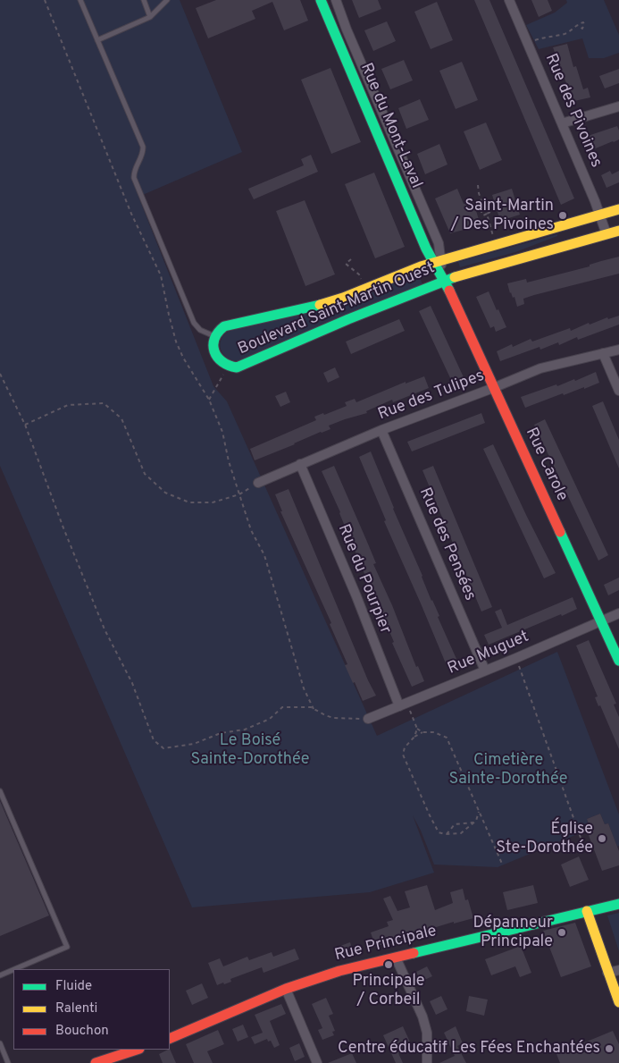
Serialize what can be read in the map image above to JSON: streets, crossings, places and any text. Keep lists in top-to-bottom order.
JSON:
{
  "streets": {
    "street": [
      "Rue des Pivoines",
      "Rue du Mont-Laval",
      "Boulevard Saint-Martin Ouest",
      "Rue des Tulipes",
      "Rue Carole",
      "Rue des Pensées",
      "Rue du Pourpier",
      "Rue Muguet",
      "Rue Principale"
    ]
  },
  "crossings": [
    ["Rue des Pivoines", "Boulevard Saint-Martin Ouest"],
    ["Rue du Mont-Laval", "Boulevard Saint-Martin Ouest"],
    ["Rue du Mont-Laval", "Rue Carole"],
    ["Boulevard Saint-Martin Ouest", "Rue Carole"],
    ["Rue des Tulipes", "Rue Carole"],
    ["Rue des Tulipes", "Rue des Pensées"],
    ["Rue des Tulipes", "Rue du Pourpier"],
    ["Rue Carole", "Rue Muguet"],
    ["Rue des Pensées", "Rue Muguet"],
    ["Rue du Pourpier", "Rue Muguet"]
  ],
  "parks": ["Le Boisé Sainte-Dorothée", "Cimetière Sainte-Dorothée"],
  "places": [
    "Saint-Martin / Des Pivoines",
    "Église Ste-Dorothée",
    "Dépanneur Principale",
    "Principale / Corbeil",
    "Centre éducatif Les Fées Enchantées"
  ],
  "legend": ["Fluide", "Ralenti", "Bouchon"]
}
